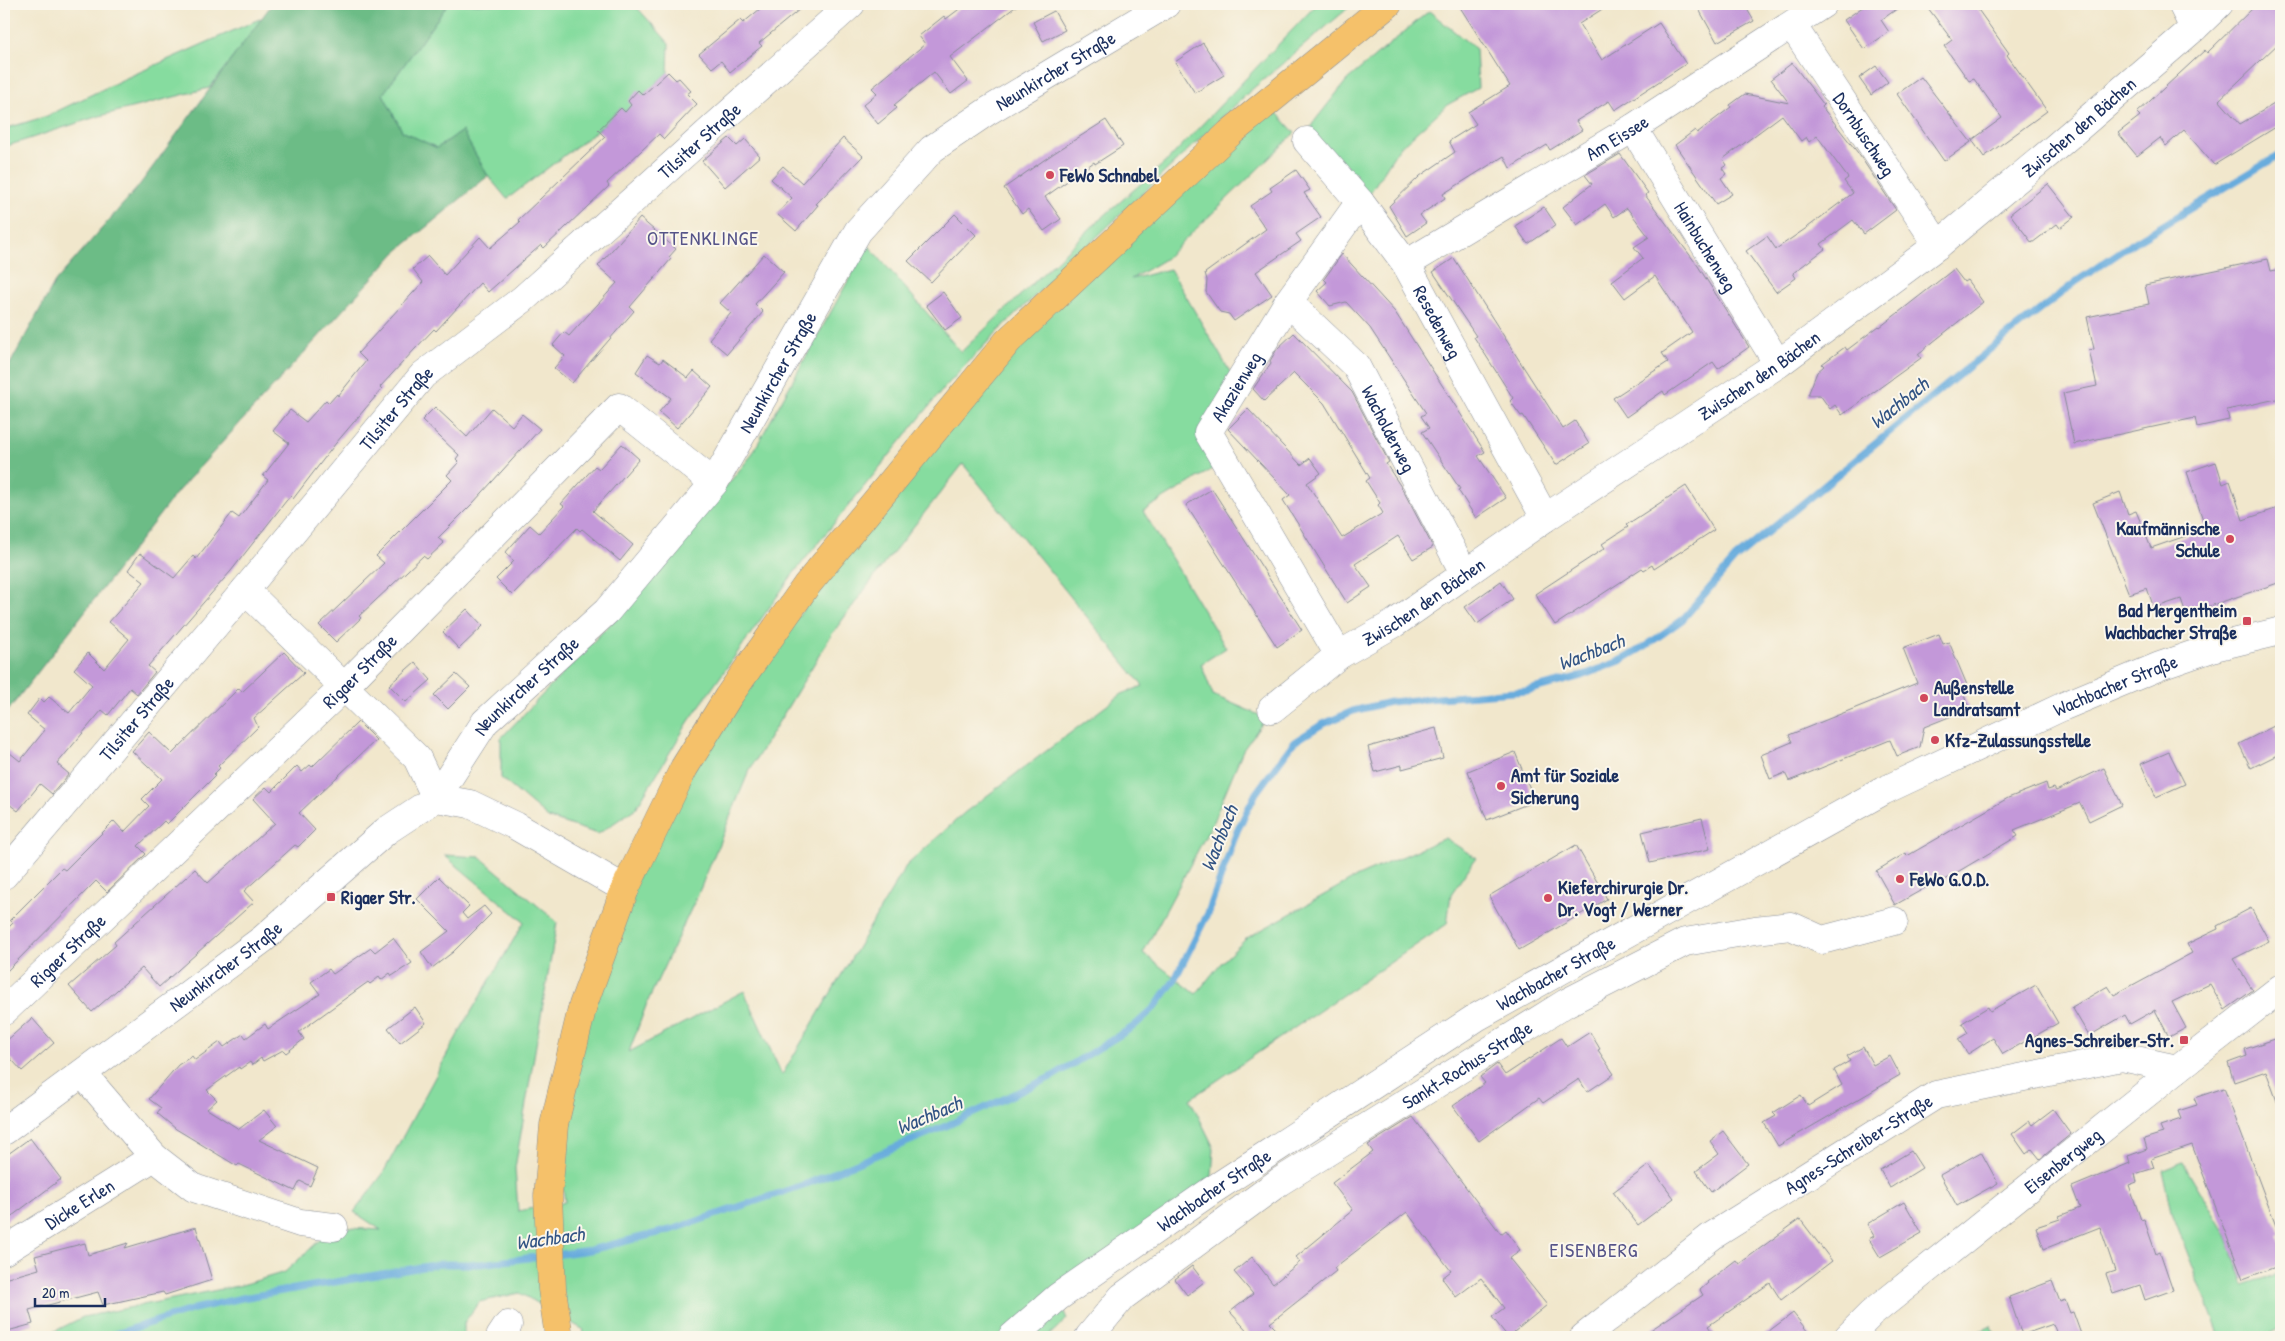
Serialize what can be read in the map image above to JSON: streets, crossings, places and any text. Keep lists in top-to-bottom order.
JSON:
{
  "streets": {
    "street": [
      "Neunkircher Straße",
      "Zwischen den Bächen",
      "Dornbuschweg",
      "Am Eissee",
      "Tilsiter Straße",
      "Hainbuchenweg",
      "Resedenweg",
      "Akazienweg",
      "Wacholderweg",
      "Rigaer Straße",
      "Wachbacher Straße",
      "Sankt-Rochus-Straße",
      "Agnes-Schreiber-Straße",
      "Eisenbergweg",
      "Dicke Erlen"
    ]
  },
  "crossings": [
    ["Neunkircher Straße", "Rigaer Straße"],
    ["Zwischen den Bächen", "Dornbuschweg"],
    ["Zwischen den Bächen", "Hainbuchenweg"],
    ["Zwischen den Bächen", "Resedenweg"],
    ["Zwischen den Bächen", "Akazienweg"],
    ["Zwischen den Bächen", "Wacholderweg"],
    ["Dornbuschweg", "Am Eissee"],
    ["Am Eissee", "Hainbuchenweg"],
    ["Am Eissee", "Resedenweg"],
    ["Resedenweg", "Akazienweg"],
    ["Akazienweg", "Wacholderweg"],
    ["Agnes-Schreiber-Straße", "Eisenbergweg"]
  ],
  "districts": ["OTTENKLINGE", "EISENBERG"],
  "water": ["Wachbach"],
  "places": {
    "other": [
      "FeWo Schnabel",
      "Kaufmännische Schule",
      "Außenstelle Landratsamt",
      "Kfz-Zulassungsstelle",
      "Amt für Soziale Sicherung",
      "FeWo G.O.D.",
      "Kieferchirurgie Dr. Dr. Vogt / Werner"
    ],
    "transit": ["Bad Mergentheim Wachbacher Straße", "Rigaer Str.", "Agnes-Schreiber-Str."]
  },
  "scale_bar": "20 m"
}
